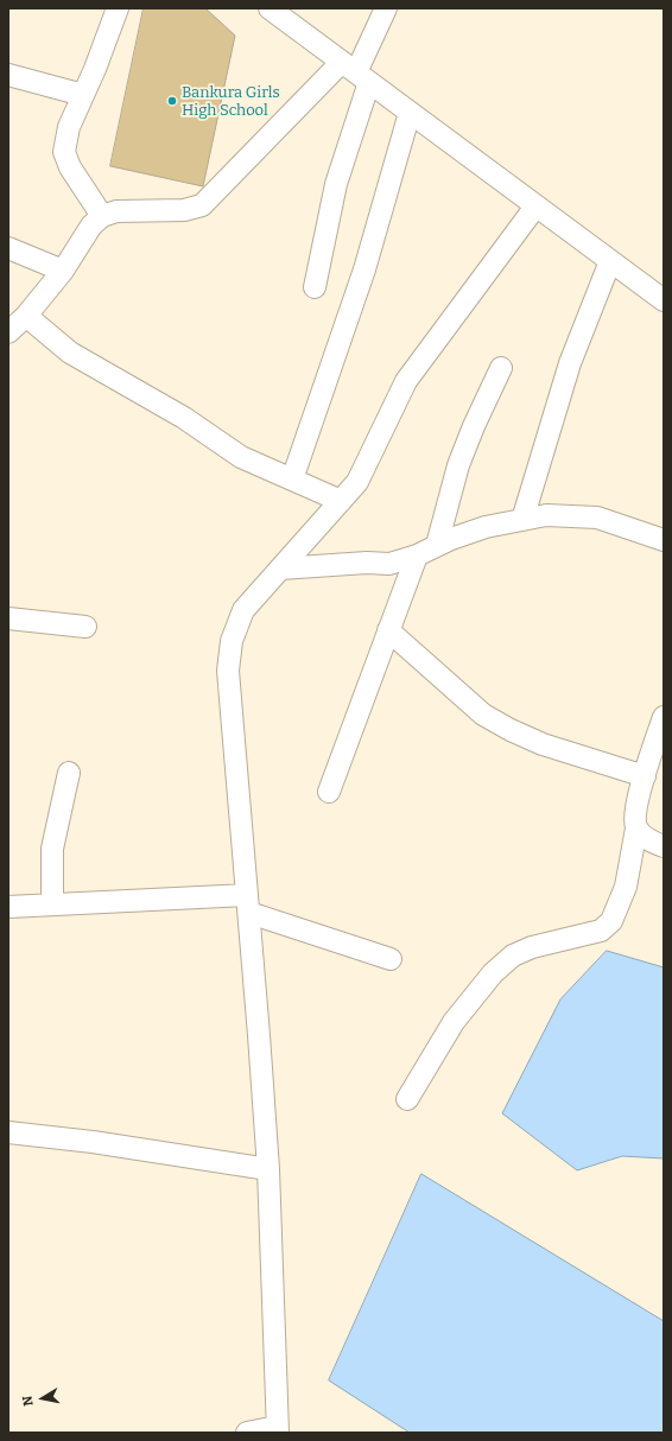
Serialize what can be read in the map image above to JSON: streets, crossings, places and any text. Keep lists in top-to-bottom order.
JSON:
{
  "places": ["Bankura Girls High School"],
  "north": "left"
}
